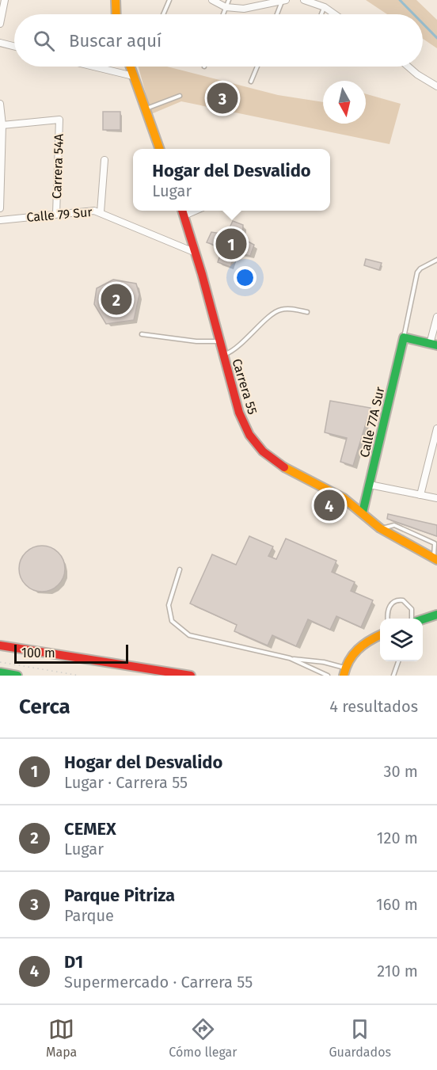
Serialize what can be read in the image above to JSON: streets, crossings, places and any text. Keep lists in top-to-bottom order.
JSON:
{
  "streets": {
    "street": [
      "Carrera 54A",
      "Calle 79 Sur",
      "Carrera 55",
      "Calle 77A Sur"
    ]
  },
  "crossings": [
    ["Carrera 54A", "Calle 79 Sur"],
    ["Calle 79 Sur", "Carrera 55"],
    ["Carrera 55", "Calle 77A Sur"]
  ],
  "scale_bar": "100 m",
  "north": "bottom",
  "page": {
    "search": "Buscar aquí",
    "pins": [
      "3",
      "1",
      "2",
      "4"
    ],
    "popup": ["Hogar del Desvalido", "Lugar"],
    "scale": "100 m",
    "heading": ["Cerca", "4 resultados"],
    "list": [
      {
        "mark": "1",
        "name": "Hogar del Desvalido",
        "note": "Lugar · Carrera 55",
        "value": "30 m"
      },
      {
        "mark": "2",
        "name": "CEMEX",
        "note": "Lugar",
        "value": "120 m"
      },
      {
        "mark": "3",
        "name": "Parque Pitriza",
        "note": "Parque",
        "value": "160 m"
      },
      {
        "mark": "4",
        "name": "D1",
        "note": "Supermercado · Carrera 55",
        "value": "210 m"
      }
    ],
    "nav": ["Mapa", "Cómo llegar", "Guardados"]
  }
}
